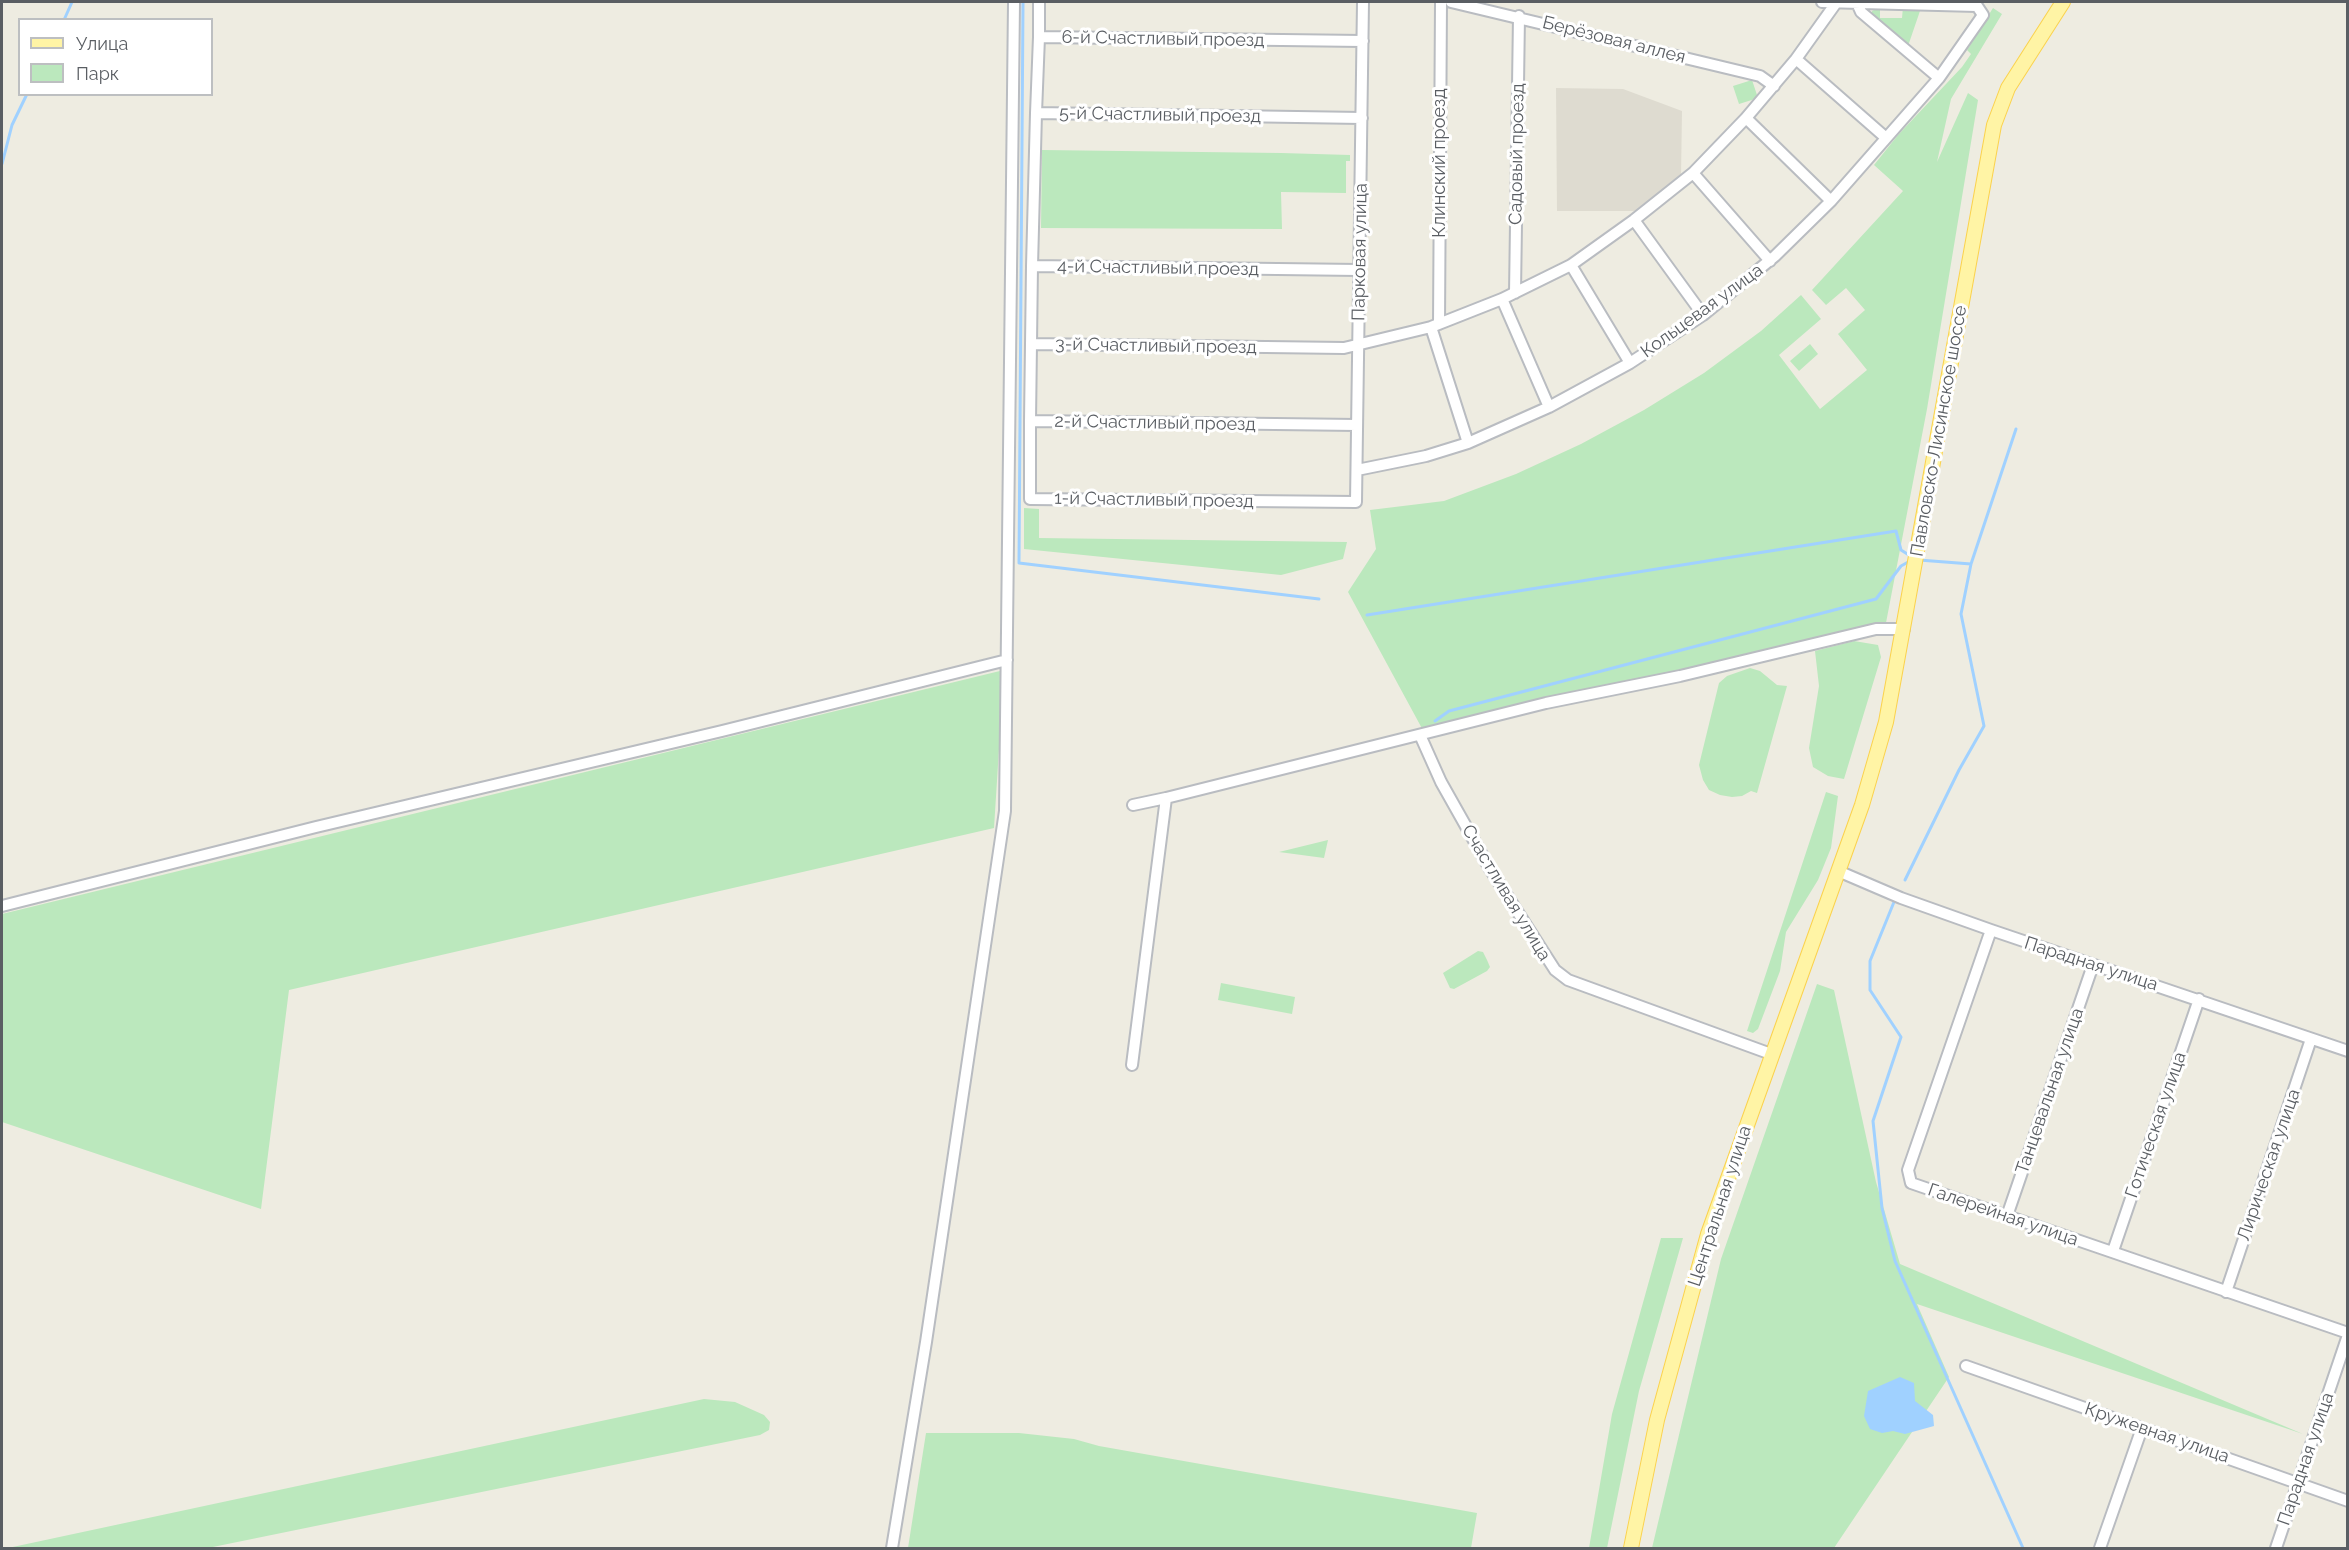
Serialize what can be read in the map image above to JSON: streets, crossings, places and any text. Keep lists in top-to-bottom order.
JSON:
{
  "streets": {
    "main road": ["Павловско-Лисинское шоссе", "Центральная улица"],
    "street": [
      "6-й Счастливый проезд",
      "Берёзовая аллея",
      "5-й Счастливый проезд",
      "Садовый проезд",
      "Клинский проезд",
      "Парковая улица",
      "4-й Счастливый проезд",
      "Кольцевая улица",
      "3-й Счастливый проезд",
      "2-й Счастливый проезд",
      "1-й Счастливый проезд",
      "Счастливая улица",
      "Парадная улица",
      "Танцевальная улица",
      "Готическая улица",
      "Лирическая улица",
      "Галерейная улица",
      "Кружевная улица"
    ]
  },
  "crossings": [
    ["6-й Счастливый проезд", "5-й Счастливый проезд"],
    ["6-й Счастливый проезд", "Парковая улица"],
    ["Берёзовая аллея", "Садовый проезд"],
    ["Берёзовая аллея", "3-й Счастливый проезд"],
    ["5-й Счастливый проезд", "Парковая улица"],
    ["5-й Счастливый проезд", "4-й Счастливый проезд"],
    ["Садовый проезд", "3-й Счастливый проезд"],
    ["Клинский проезд", "Кольцевая улица"],
    ["Клинский проезд", "3-й Счастливый проезд"],
    ["Парковая улица", "4-й Счастливый проезд"],
    ["Парковая улица", "Кольцевая улица"],
    ["Парковая улица", "3-й Счастливый проезд"],
    ["Парковая улица", "2-й Счастливый проезд"],
    ["Парковая улица", "1-й Счастливый проезд"],
    ["4-й Счастливый проезд", "3-й Счастливый проезд"],
    ["3-й Счастливый проезд", "2-й Счастливый проезд"],
    ["2-й Счастливый проезд", "1-й Счастливый проезд"],
    ["Павловско-Лисинское шоссе", "Парадная улица"],
    ["Павловско-Лисинское шоссе", "Центральная улица"],
    ["Счастливая улица", "Центральная улица"],
    ["Парадная улица", "Танцевальная улица"],
    ["Парадная улица", "Готическая улица"],
    ["Парадная улица", "Лирическая улица"],
    ["Парадная улица", "Центральная улица"],
    ["Парадная улица", "Галерейная улица"],
    ["Парадная улица", "Кружевная улица"],
    ["Танцевальная улица", "Галерейная улица"],
    ["Готическая улица", "Галерейная улица"],
    ["Лирическая улица", "Галерейная улица"]
  ],
  "legend": ["Улица", "Парк"]
}
